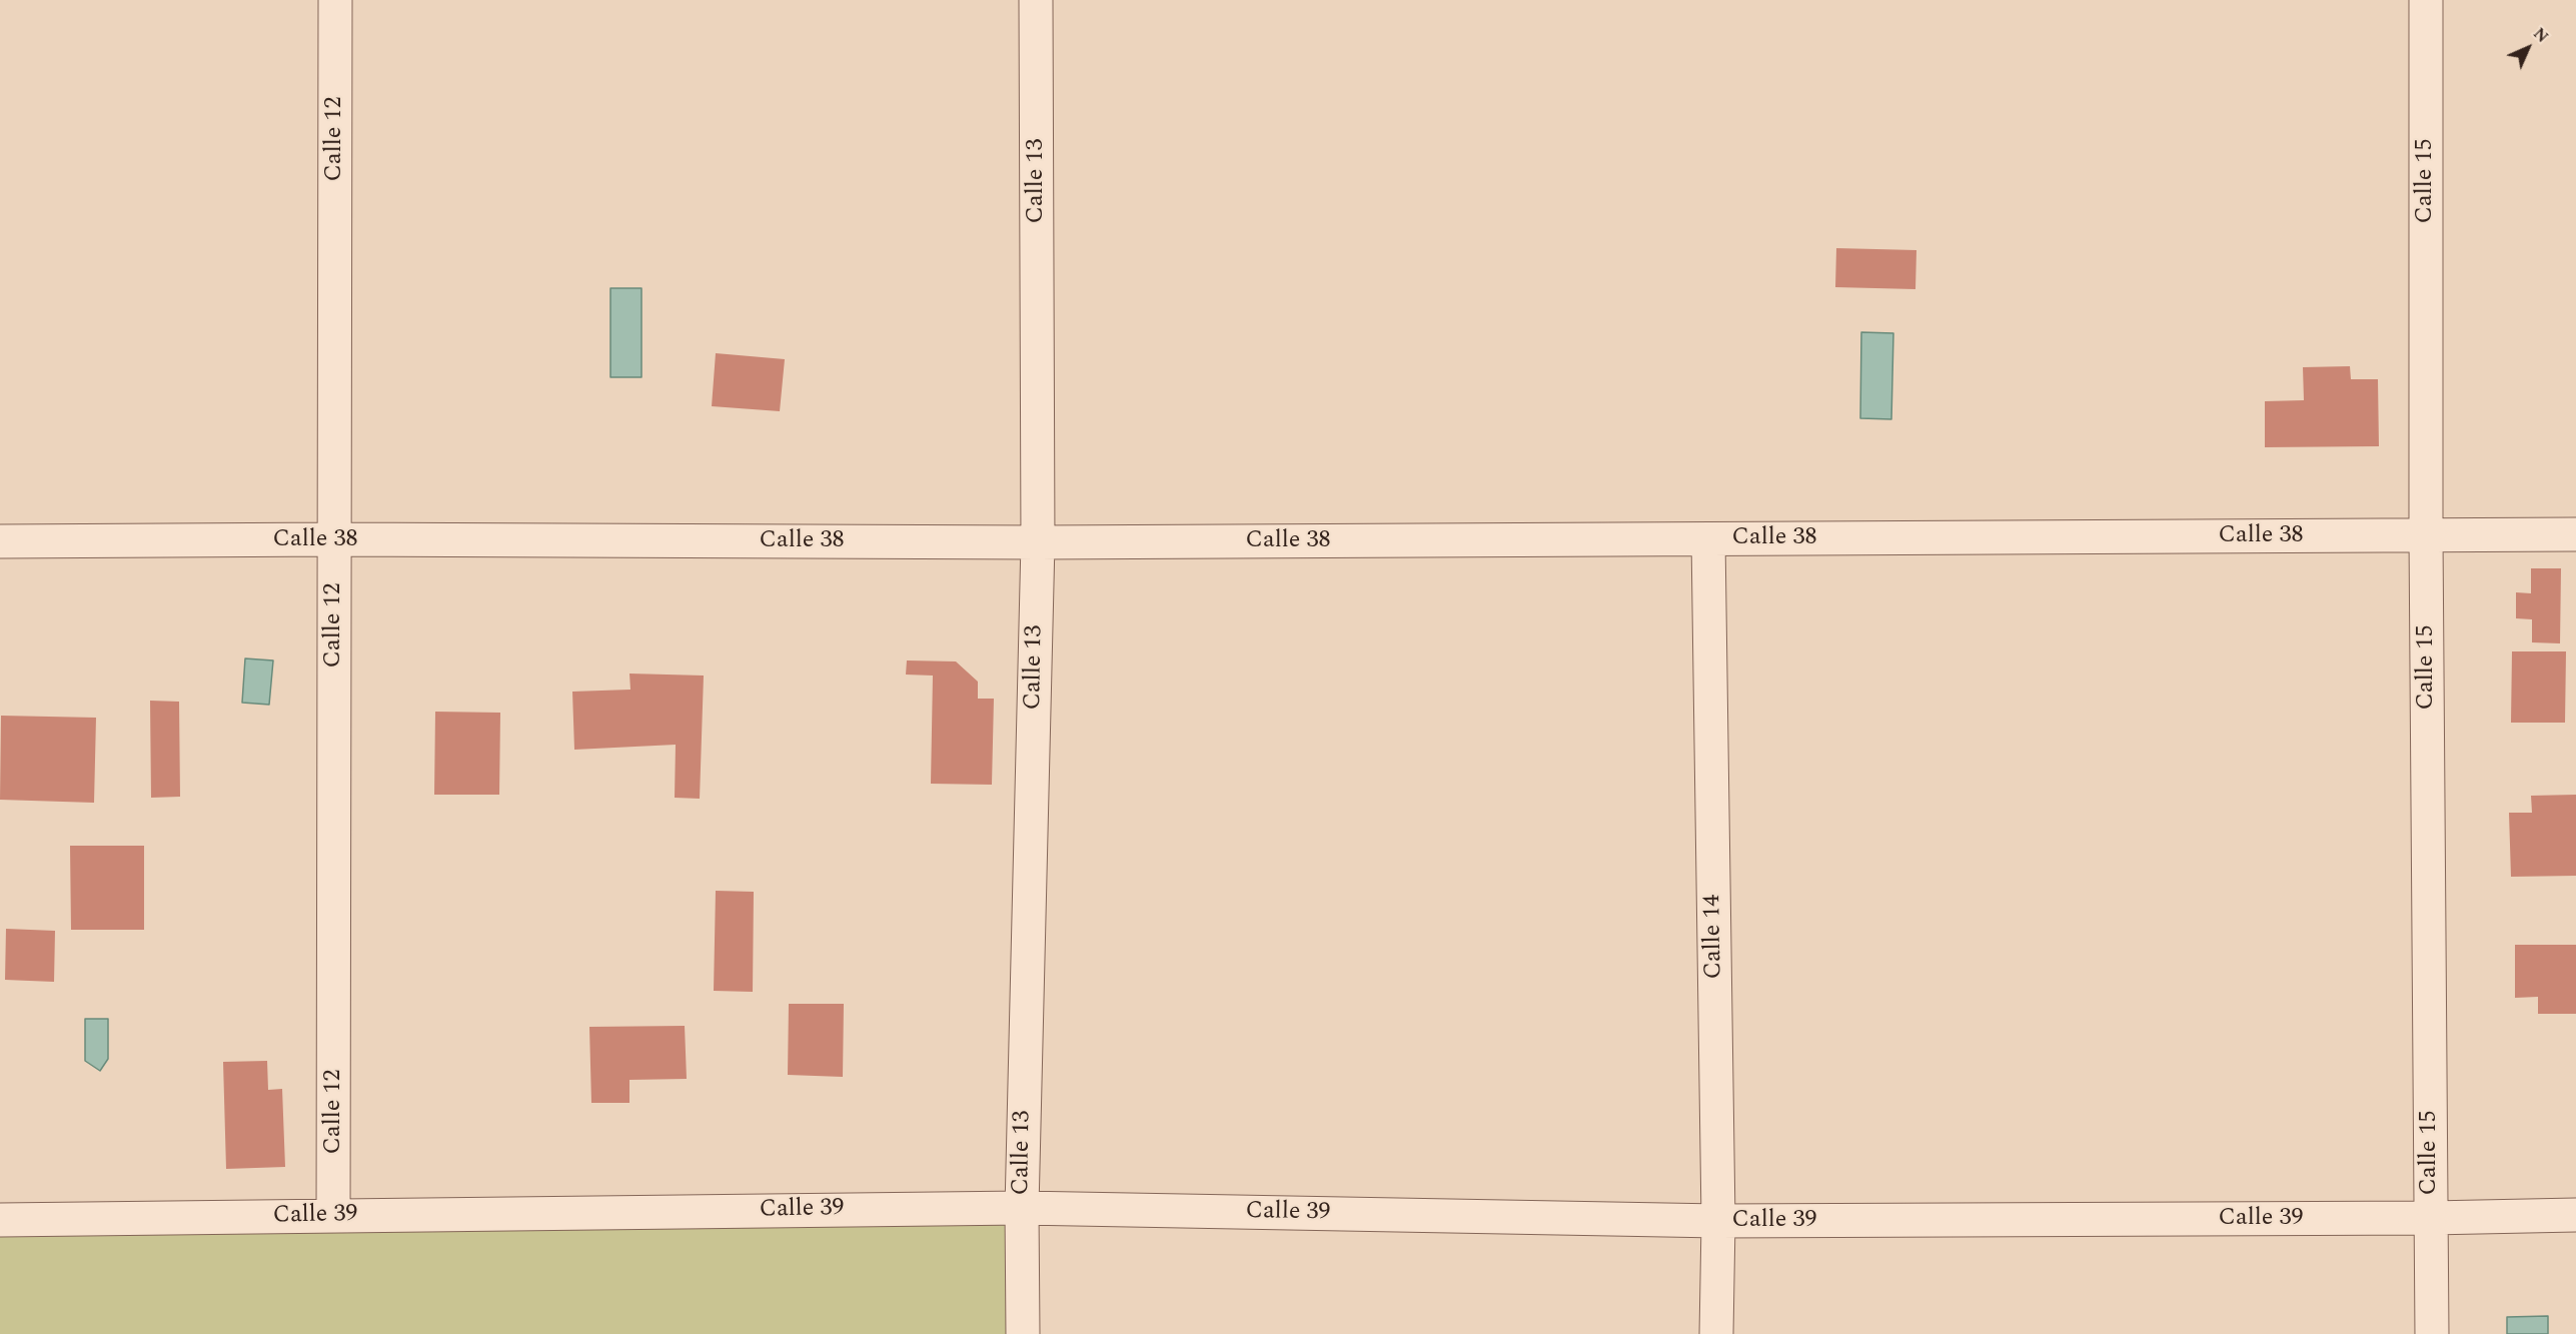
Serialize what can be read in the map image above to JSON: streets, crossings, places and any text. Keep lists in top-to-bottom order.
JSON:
{
  "streets": {
    "street": [
      "Calle 12",
      "Calle 13",
      "Calle 15",
      "Calle 38",
      "Calle 14",
      "Calle 39"
    ]
  },
  "crossings": [
    ["Calle 12", "Calle 38"],
    ["Calle 12", "Calle 39"],
    ["Calle 13", "Calle 38"],
    ["Calle 13", "Calle 39"],
    ["Calle 15", "Calle 38"],
    ["Calle 15", "Calle 39"],
    ["Calle 38", "Calle 14"],
    ["Calle 14", "Calle 39"]
  ],
  "north": "top right"
}
